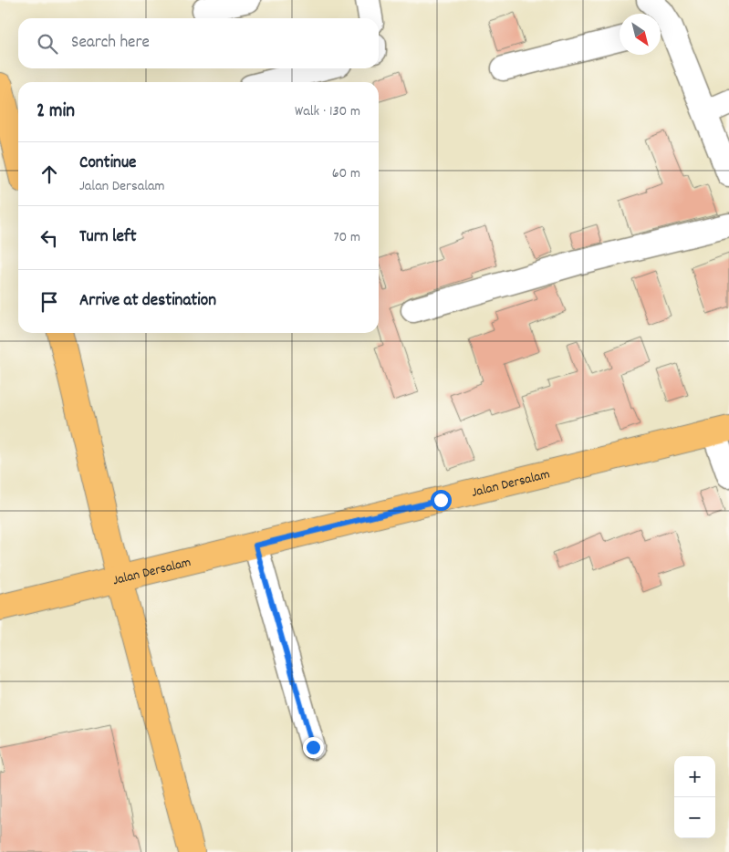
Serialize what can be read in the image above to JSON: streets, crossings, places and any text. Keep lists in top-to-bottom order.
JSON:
{
  "streets": {
    "main road": ["Jalan Dersalam"]
  },
  "north": "bottom right",
  "page": {
    "search": "Search here",
    "heading": ["2 min", "Walk · 130 m"],
    "list": [
      ["Continue", "Jalan Dersalam", "60 m"],
      ["Turn left", "70 m"],
      "Arrive at destination"
    ],
    "map_buttons": ["+", "−"]
  }
}
